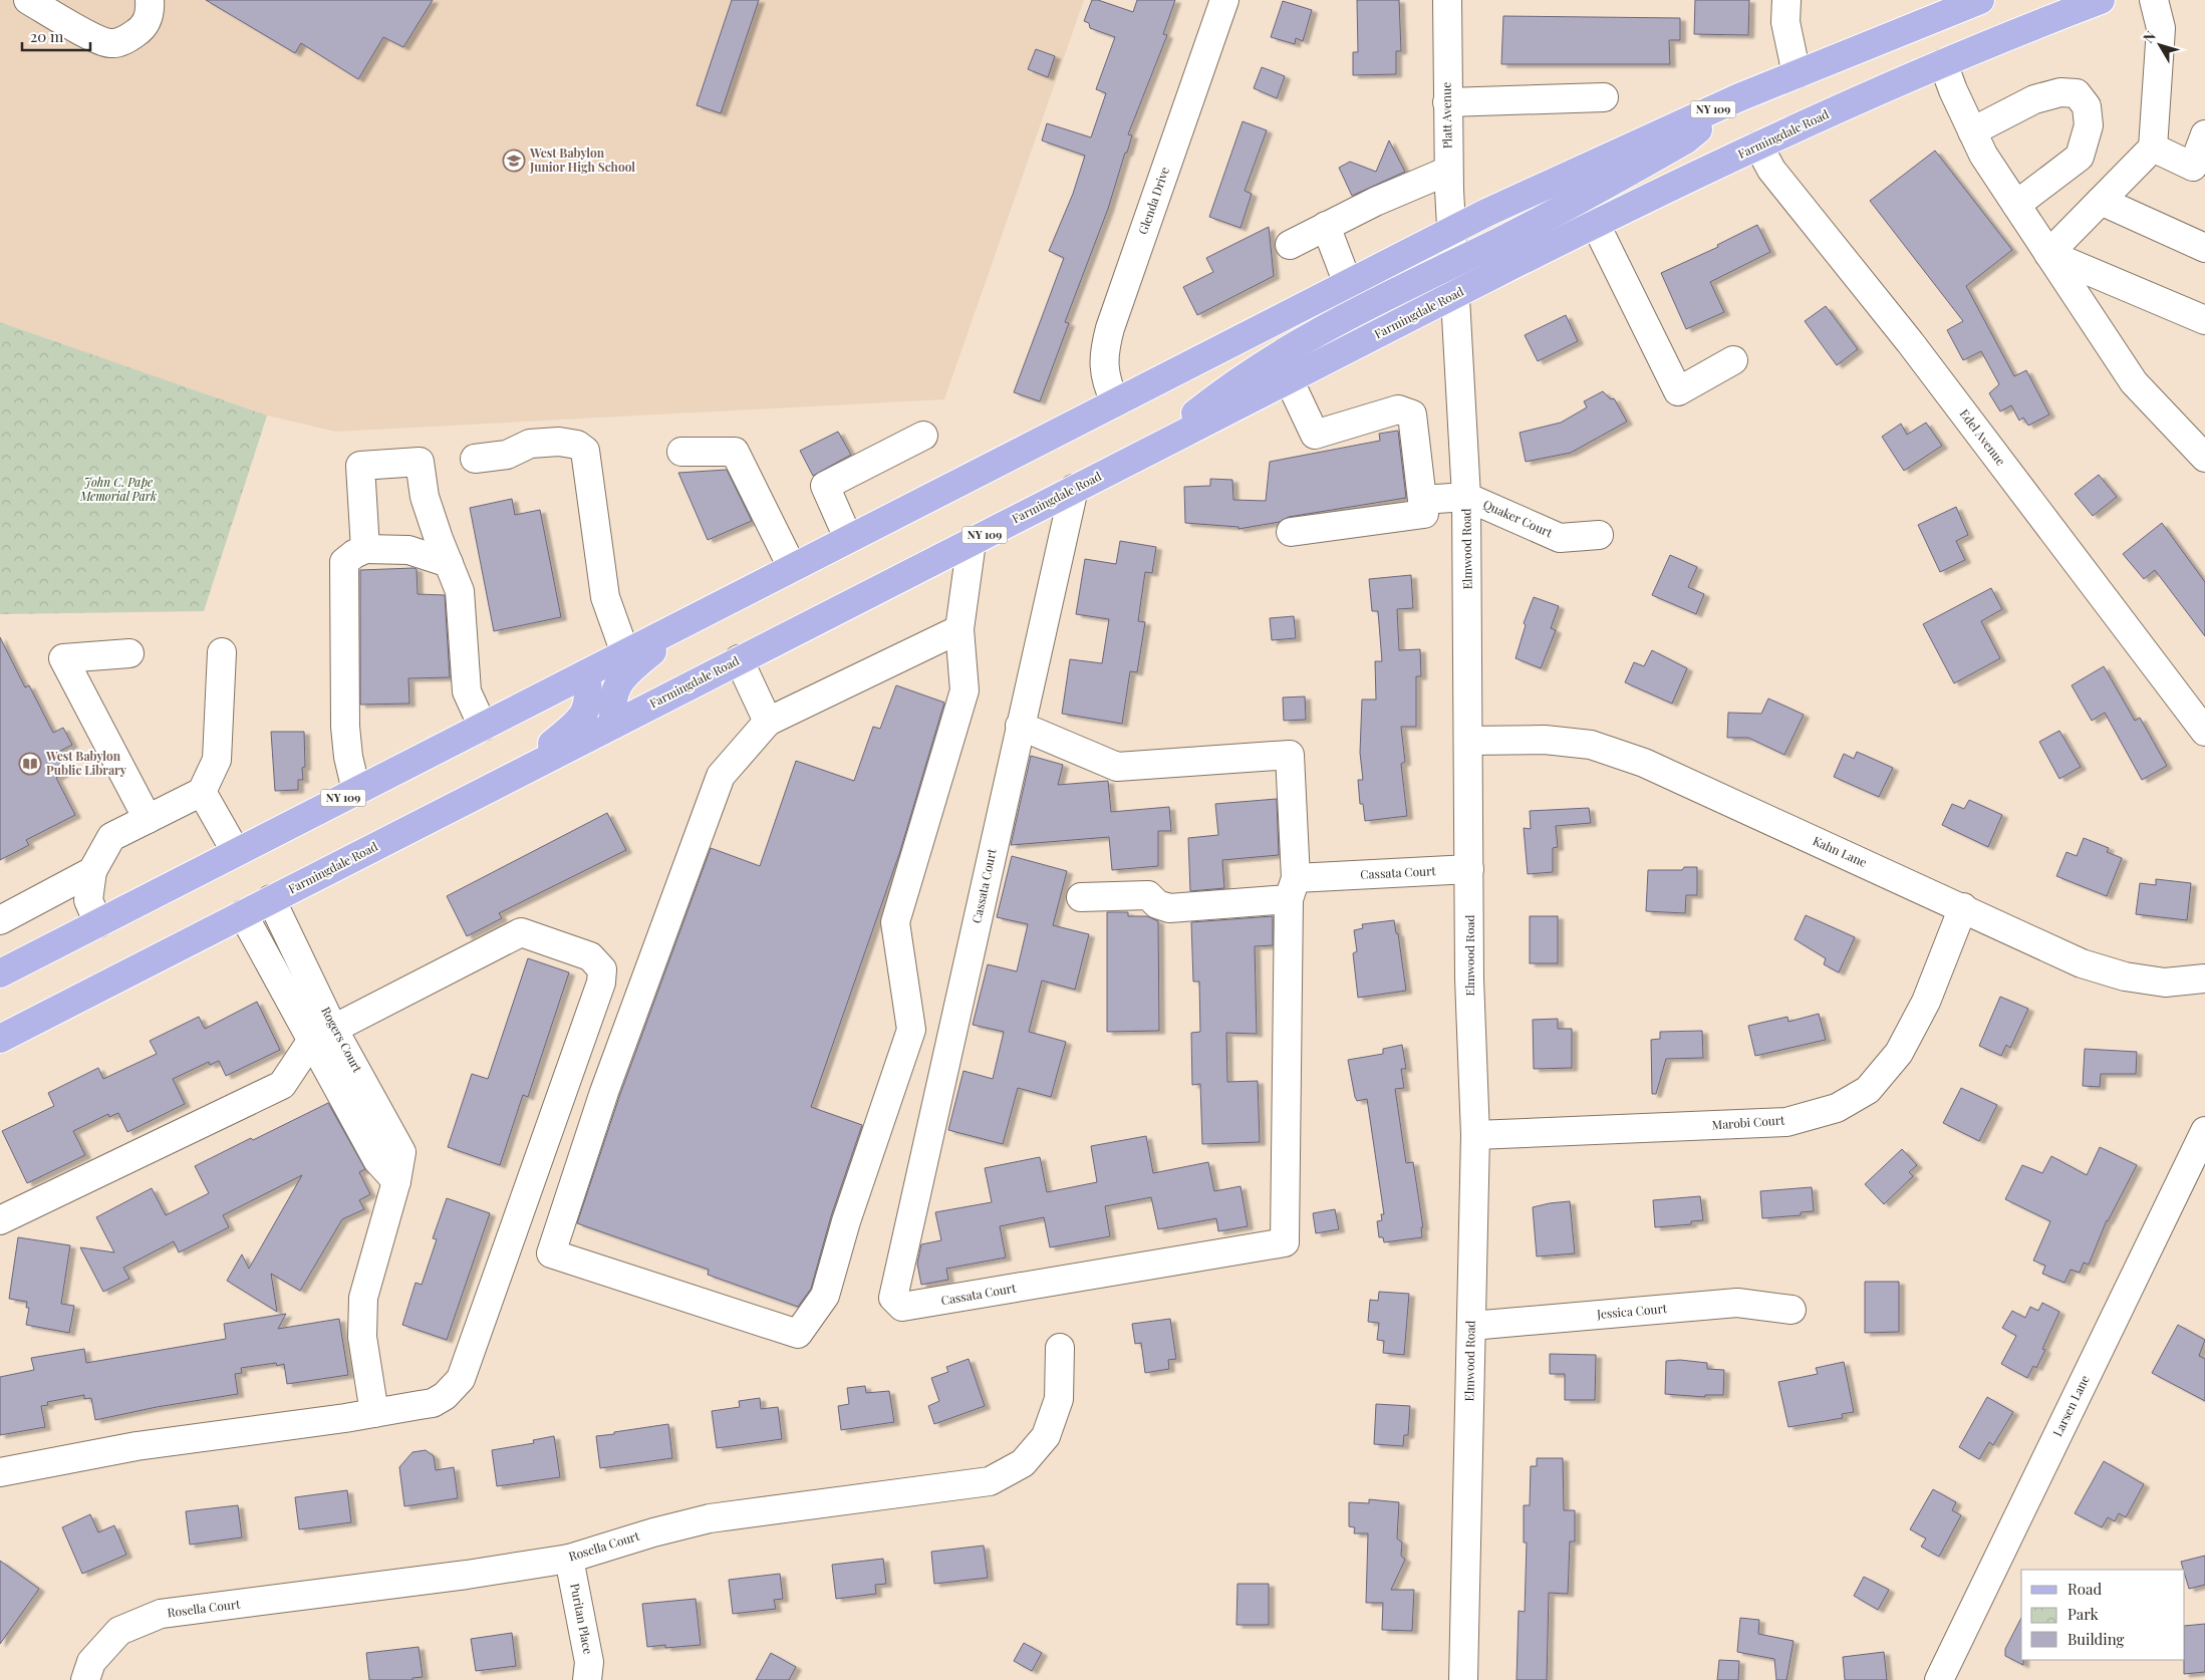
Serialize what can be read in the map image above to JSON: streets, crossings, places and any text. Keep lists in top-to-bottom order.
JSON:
{
  "streets": {
    "main road": ["NY 109", "Farmingdale Road"],
    "street": [
      "Platt Avenue",
      "Glenda Drive",
      "Edel Avenue",
      "Quaker Court",
      "Elmwood Road",
      "Kahn Lane",
      "Cassata Court",
      "Rogers Court",
      "Marobi Court",
      "Jessica Court",
      "Larsen Lane",
      "Rosella Court",
      "Puritan Place"
    ]
  },
  "crossings": [
    ["NY 109", "Platt Avenue"],
    ["NY 109", "Glenda Drive"],
    ["NY 109", "Elmwood Road"],
    ["Platt Avenue", "Elmwood Road"],
    ["Farmingdale Road", "Edel Avenue"],
    ["Farmingdale Road", "Elmwood Road"],
    ["Farmingdale Road", "Cassata Court"],
    ["Farmingdale Road", "Rogers Court"],
    ["Quaker Court", "Elmwood Road"],
    ["Elmwood Road", "Kahn Lane"],
    ["Elmwood Road", "Cassata Court"],
    ["Elmwood Road", "Marobi Court"],
    ["Elmwood Road", "Jessica Court"],
    ["Kahn Lane", "Marobi Court"],
    ["Rosella Court", "Puritan Place"]
  ],
  "parks": ["John C. Pape Memorial Park"],
  "places": {
    "school or university": ["West Babylon Junior High School"],
    "library": ["West Babylon Public Library"]
  },
  "legend": ["Road", "Park", "Building"],
  "scale_bar": "20 m",
  "north": "top left"
}
